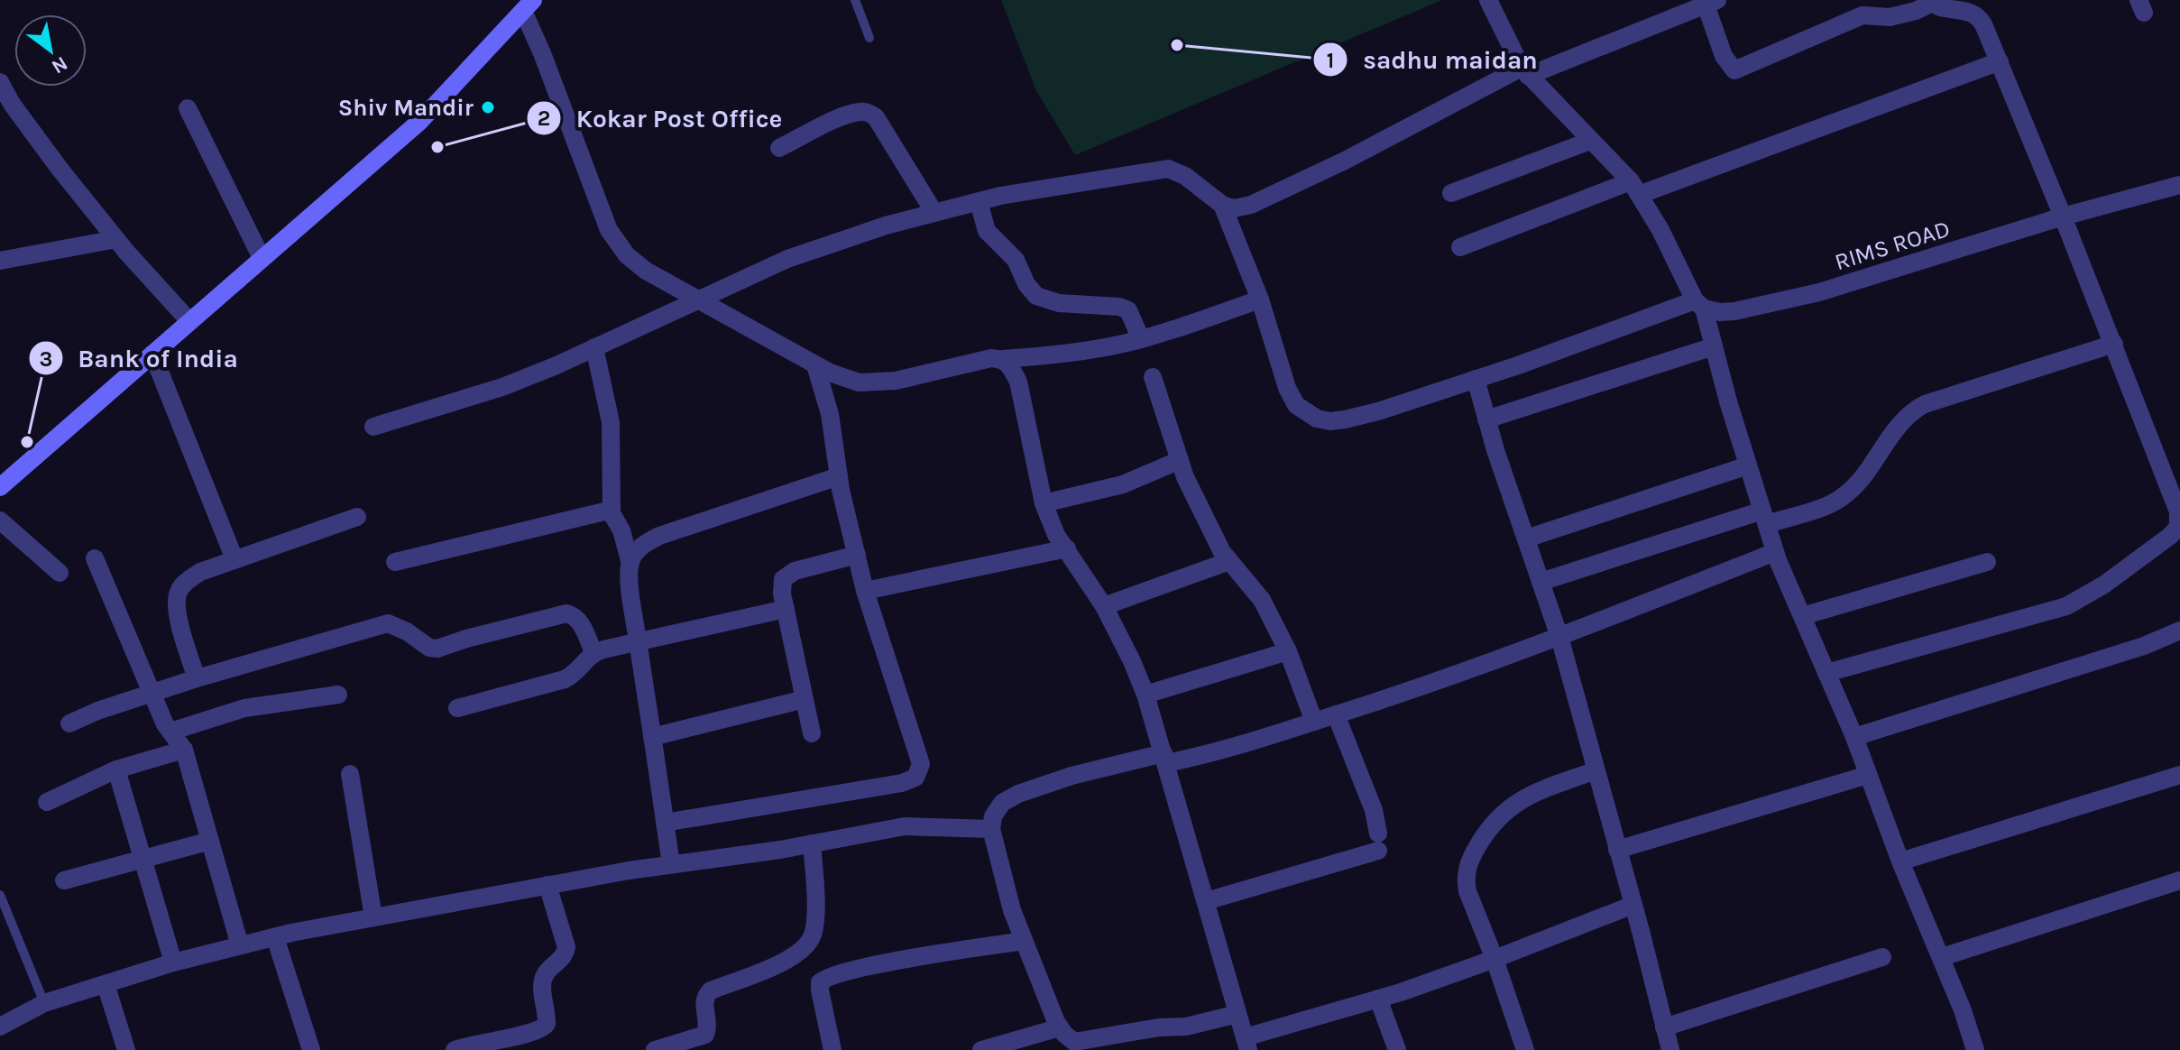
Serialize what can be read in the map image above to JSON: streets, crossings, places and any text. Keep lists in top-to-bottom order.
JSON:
{
  "streets": {
    "street": ["RIMS ROAD"]
  },
  "places": [
    "sadhu maidan",
    "Shiv Mandir",
    "Kokar Post Office",
    "Bank of India"
  ],
  "north": "bottom right"
}
